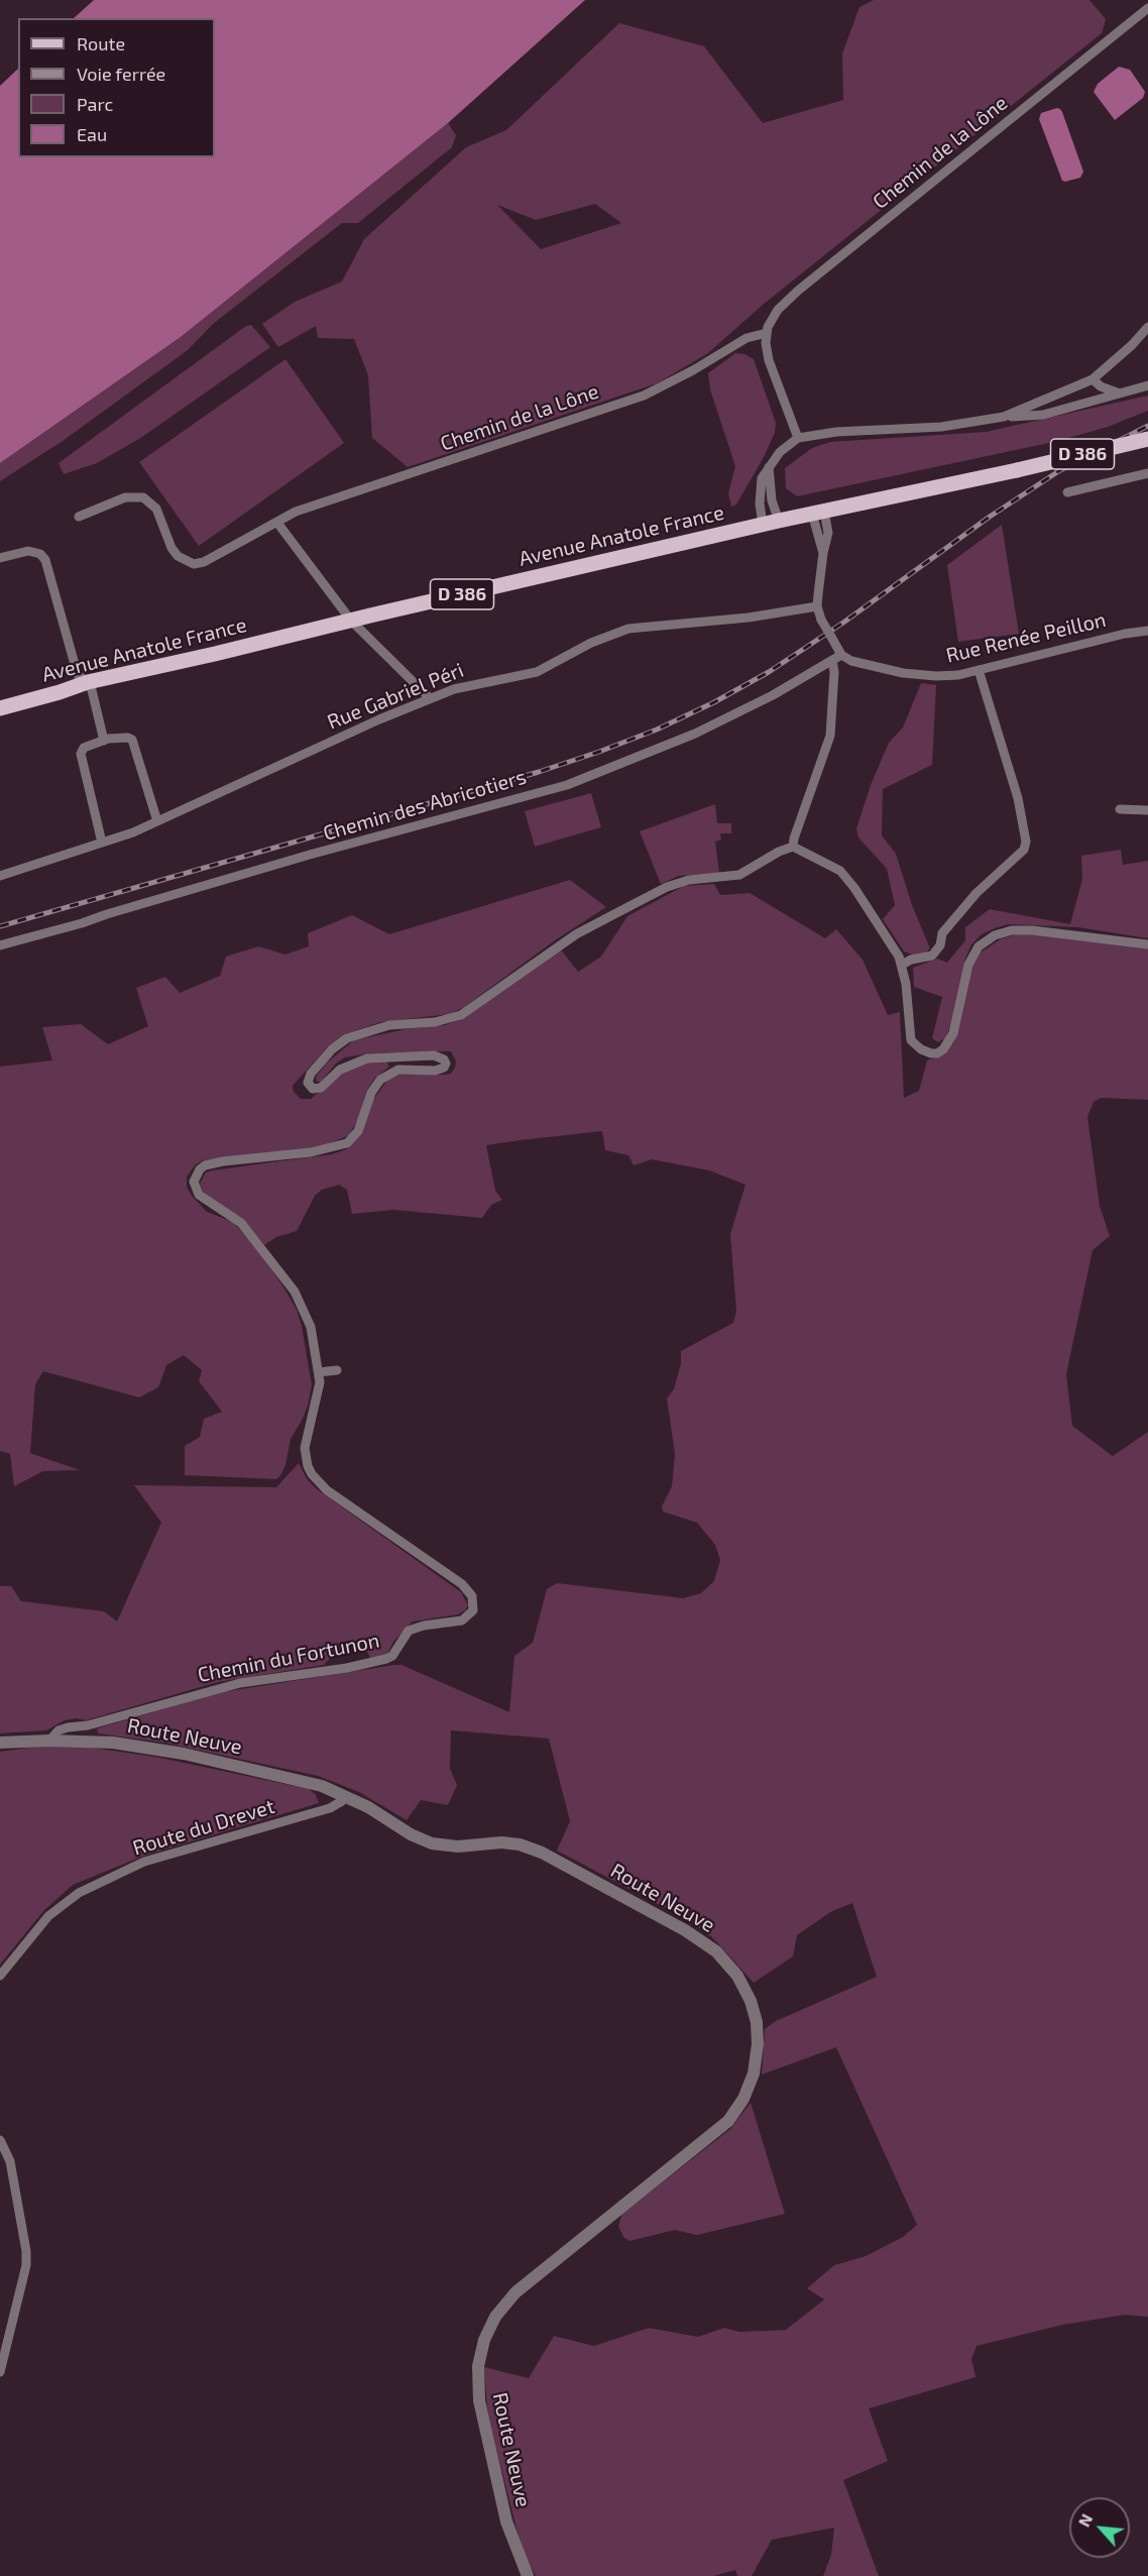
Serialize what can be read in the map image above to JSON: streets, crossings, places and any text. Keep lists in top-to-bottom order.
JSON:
{
  "streets": {
    "main road": ["D 386", "Avenue Anatole France"],
    "street": [
      "Chemin de la Lône",
      "Rue Renée Peillon",
      "Rue Gabriel Péri",
      "Chemin des Abricotiers",
      "Chemin du Fortunon",
      "Route Neuve",
      "Route du Drevet"
    ]
  },
  "crossings": [
    ["Rue Renée Peillon", "Chemin des Abricotiers"],
    ["Chemin du Fortunon", "Route Neuve"],
    ["Route Neuve", "Route du Drevet"]
  ],
  "legend": [
    "Route",
    "Voie ferrée",
    "Parc",
    "Eau"
  ],
  "north": "top left"
}
